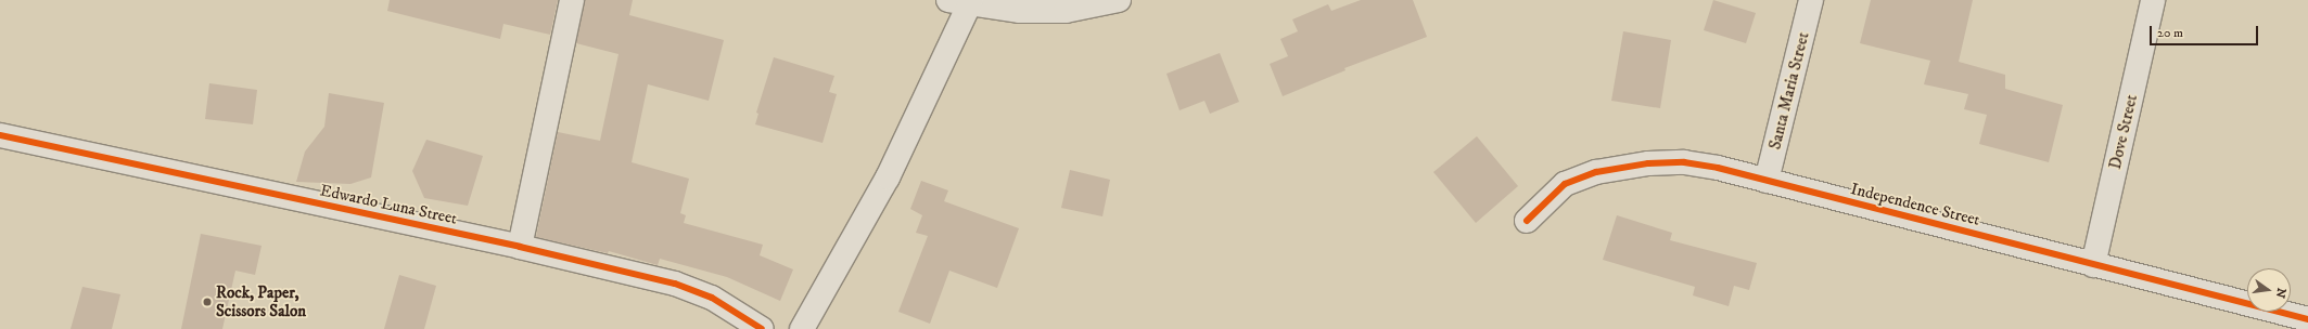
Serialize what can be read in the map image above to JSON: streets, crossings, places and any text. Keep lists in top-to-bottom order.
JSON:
{
  "streets": {
    "street": [
      "Santa Maria Street",
      "Dove Street",
      "Edwardo Luna Street",
      "Independence Street"
    ]
  },
  "crossings": [
    ["Santa Maria Street", "Independence Street"],
    ["Dove Street", "Independence Street"]
  ],
  "places": ["Rock, Paper, Scissors Salon"],
  "scale_bar": "20 m",
  "north": "right"
}
